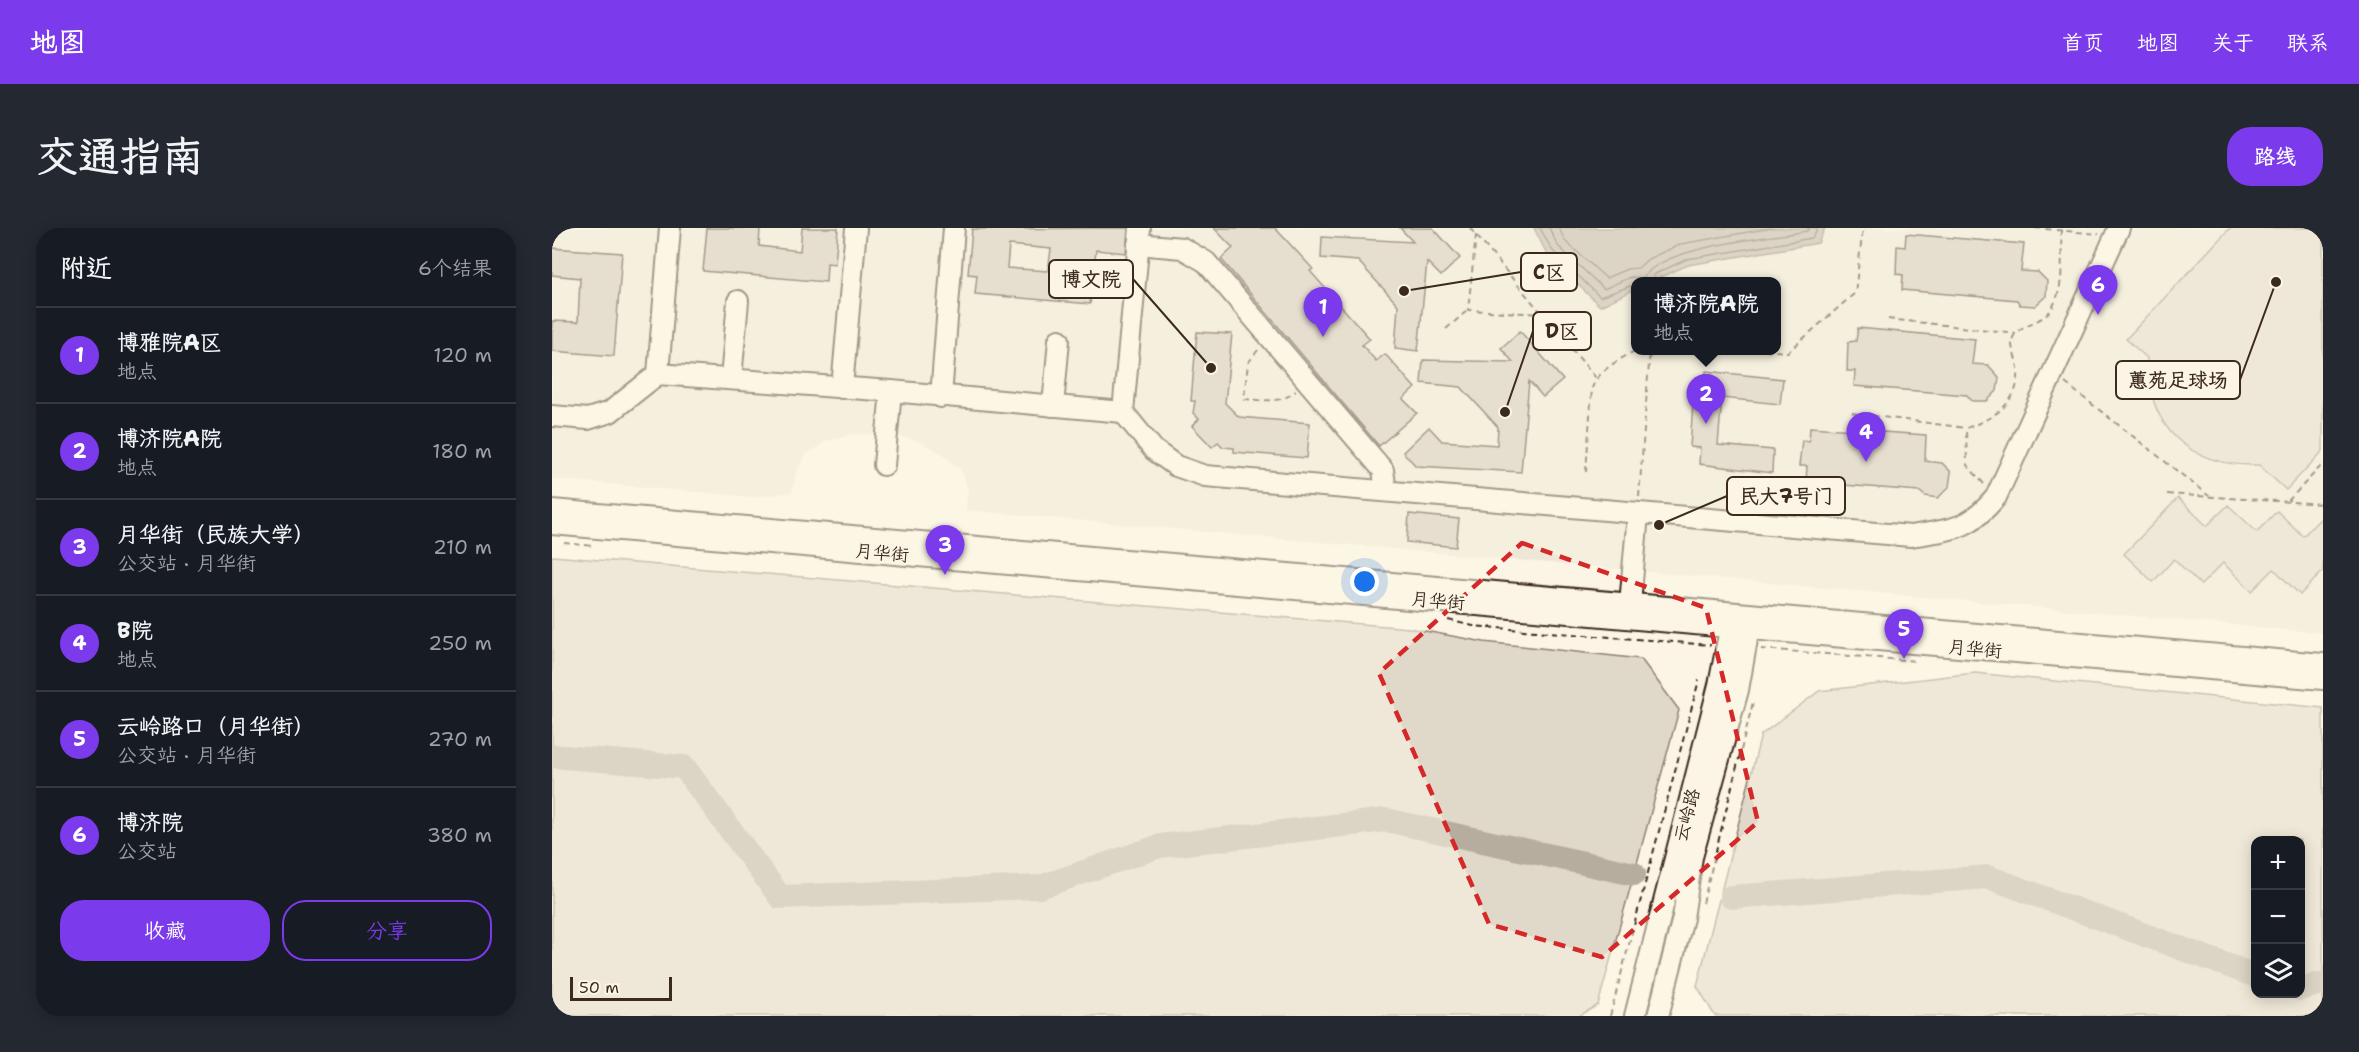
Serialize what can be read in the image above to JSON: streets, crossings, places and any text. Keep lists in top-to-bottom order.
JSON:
{
  "streets": {
    "street": ["月华街", "云岭路"]
  },
  "crossings": [
    ["月华街", "云岭路"]
  ],
  "places": [
    "蕙苑足球场",
    "C区",
    "博文院",
    "D区",
    "民大7号门"
  ],
  "scale_bar": "50 m",
  "page": {
    "header": "地图",
    "nav": [
      "首页",
      "地图",
      "关于",
      "联系"
    ],
    "buttons": [
      "路线",
      ["收藏", "分享"]
    ],
    "title": "交通指南",
    "heading": ["附近", "6个结果"],
    "pins": [
      "6",
      "1",
      "2",
      "4",
      "3",
      "5"
    ],
    "popup": ["博济院A院", "地点"],
    "list": [
      {
        "mark": "1",
        "name": "博雅院A区",
        "note": "地点",
        "value": "120 m"
      },
      {
        "mark": "2",
        "name": "博济院A院",
        "note": "地点",
        "value": "180 m"
      },
      {
        "mark": "3",
        "name": "月华街（民族大学）",
        "note": "公交站 · 月华街",
        "value": "210 m"
      },
      {
        "mark": "4",
        "name": "B院",
        "note": "地点",
        "value": "250 m"
      },
      {
        "mark": "5",
        "name": "云岭路口（月华街）",
        "note": "公交站 · 月华街",
        "value": "270 m"
      },
      {
        "mark": "6",
        "name": "博济院",
        "note": "公交站",
        "value": "380 m"
      }
    ],
    "map_buttons": ["+", "−"],
    "scale": "50 m"
  }
}
